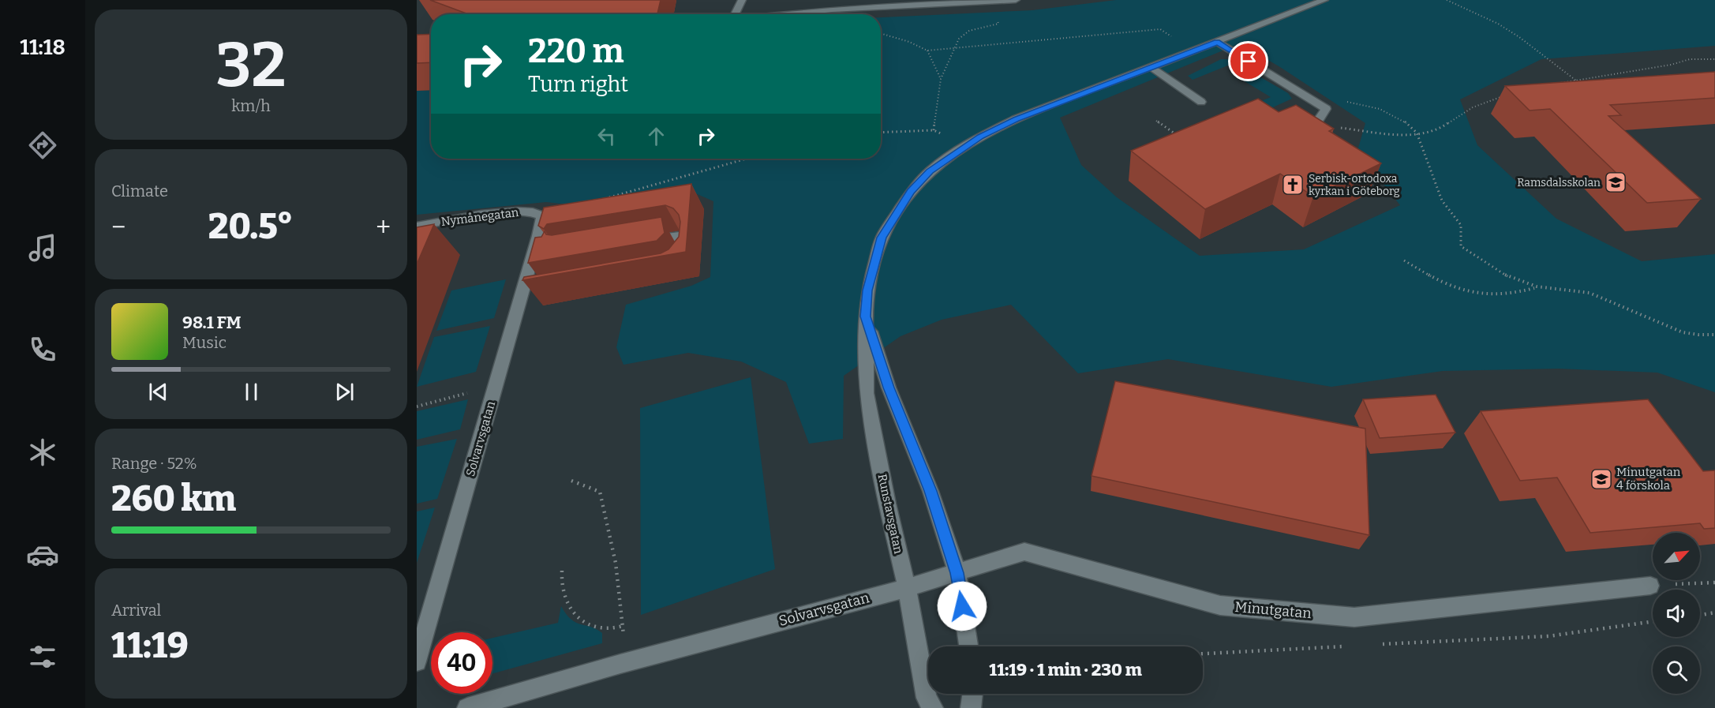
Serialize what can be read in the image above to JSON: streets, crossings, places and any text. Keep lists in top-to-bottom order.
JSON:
{
  "streets": {
    "street": [
      "Nymånegatan",
      "Solvarvsgatan",
      "Runstavsgatan",
      "Minutgatan"
    ]
  },
  "crossings": [
    ["Nymånegatan", "Solvarvsgatan"],
    ["Solvarvsgatan", "Runstavsgatan"],
    ["Solvarvsgatan", "Minutgatan"],
    ["Runstavsgatan", "Minutgatan"]
  ],
  "places": {
    "school or university": ["Ramsdalsskolan", "Minutgatan 4 förskola"],
    "church": ["Serbisk-ortodoxa kyrkan i Göteborg"]
  },
  "north": "top right",
  "page": {
    "tabs": "11:18",
    "tile": [
      ["32", "km/h"],
      "Climate",
      ["Range · 52%", "260 km"],
      ["Arrival", "11:19"]
    ],
    "turn": ["220 m", "Turn right"],
    "heat": ["−", "20.5°", "+"],
    "song": ["98.1 FM", "Music"],
    "limit": "40",
    "trip": "11:19 · 1 min · 230 m"
  }
}
